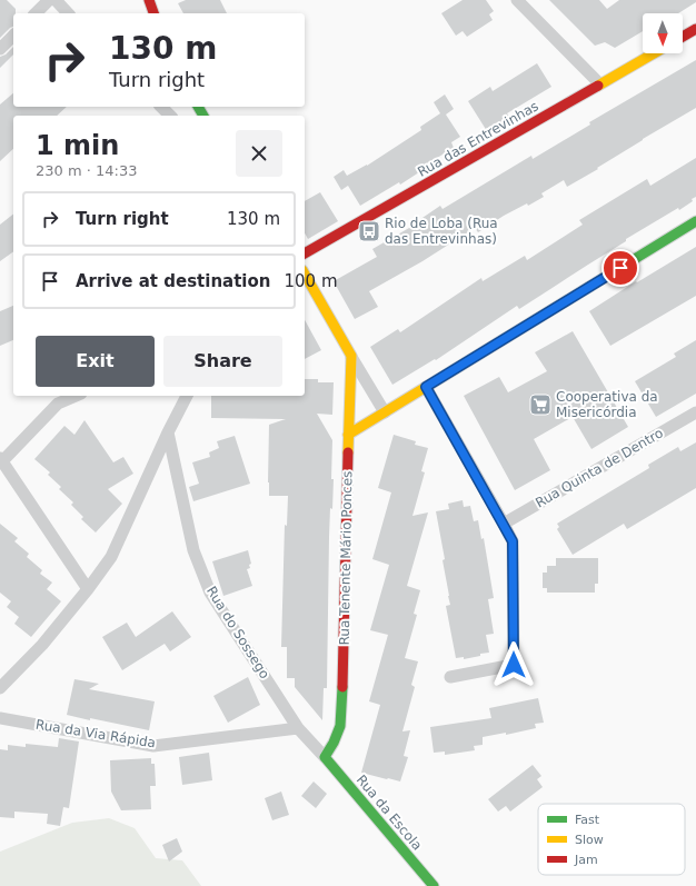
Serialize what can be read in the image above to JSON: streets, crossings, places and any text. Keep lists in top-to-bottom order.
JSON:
{
  "streets": {
    "street": [
      "Rua das Entrevinhas",
      "Rua Quinta de Dentro",
      "Rua Tenente Mário Ponces",
      "Rua do Sossego",
      "Rua da Via Rápida",
      "Rua da Escola"
    ]
  },
  "crossings": [
    ["Rua Tenente Mário Ponces", "Rua do Sossego"],
    ["Rua Tenente Mário Ponces", "Rua da Escola"],
    ["Rua do Sossego", "Rua da Via Rápida"],
    ["Rua do Sossego", "Rua da Escola"]
  ],
  "places": {
    "bus stop": ["Rio de Loba (Rua das Entrevinhas)"],
    "supermarket": ["Cooperativa da Misericórdia"]
  },
  "legend": ["Fast", "Slow", "Jam"],
  "north": "bottom",
  "page": {
    "turn": ["130 m", "Turn right"],
    "heading": ["1 min", "230 m · 14:33"],
    "list": [
      {
        "name": "Turn right",
        "value": "130 m"
      },
      {
        "name": "Arrive at destination",
        "value": "100 m"
      }
    ],
    "buttons": ["Exit", "Share"]
  }
}
